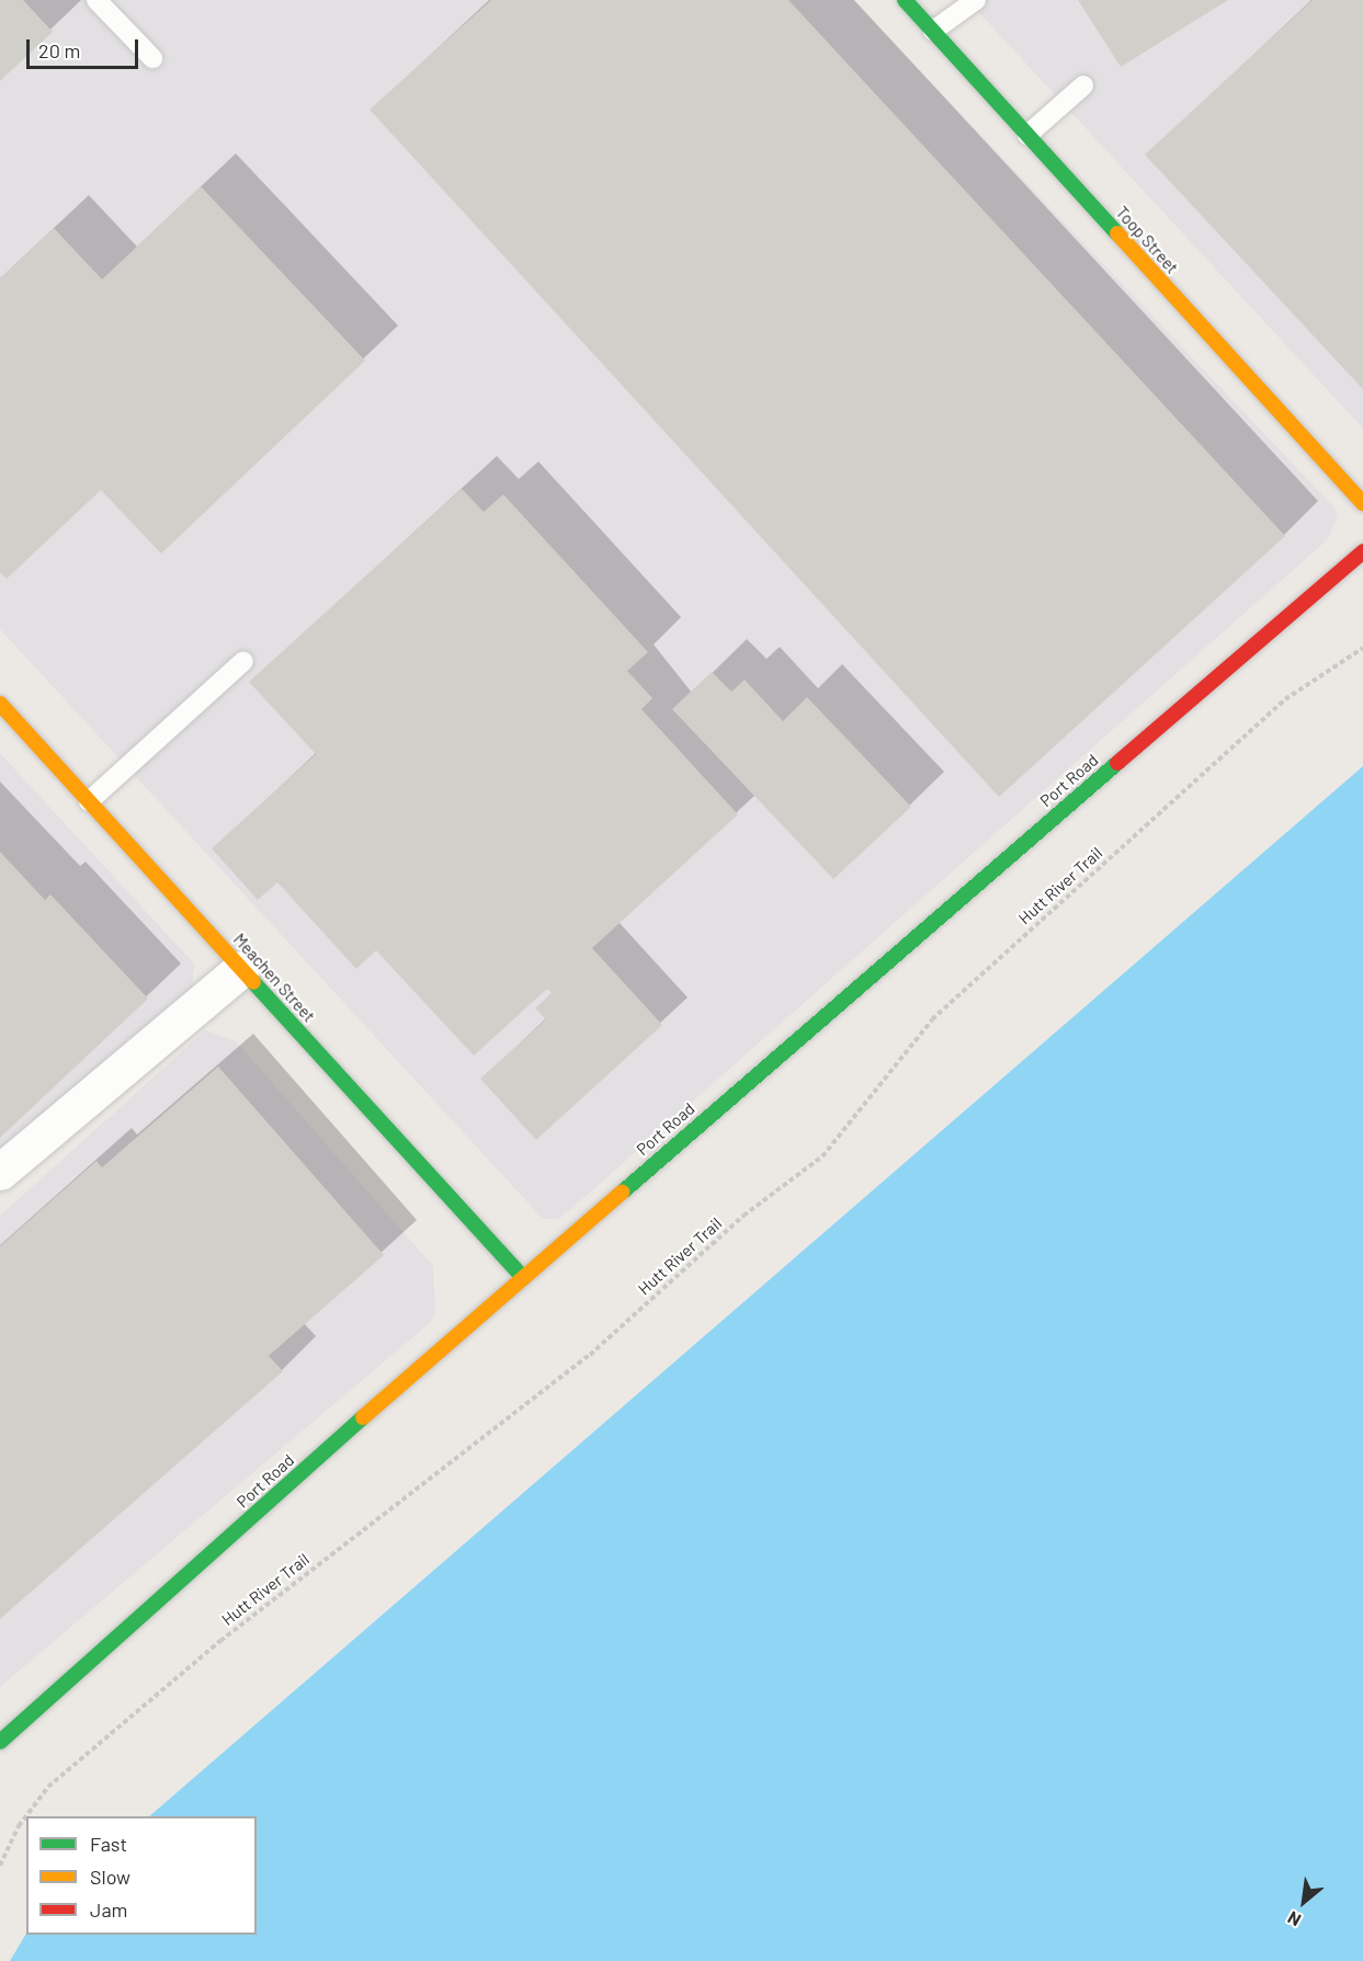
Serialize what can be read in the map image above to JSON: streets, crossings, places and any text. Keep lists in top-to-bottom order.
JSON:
{
  "streets": {
    "street": ["Toop Street", "Port Road", "Meachen Street"],
    "path": ["Hutt River Trail"]
  },
  "crossings": [
    ["Port Road", "Meachen Street"]
  ],
  "legend": ["Fast", "Slow", "Jam"],
  "scale_bar": "20 m",
  "north": "bottom left"
}
